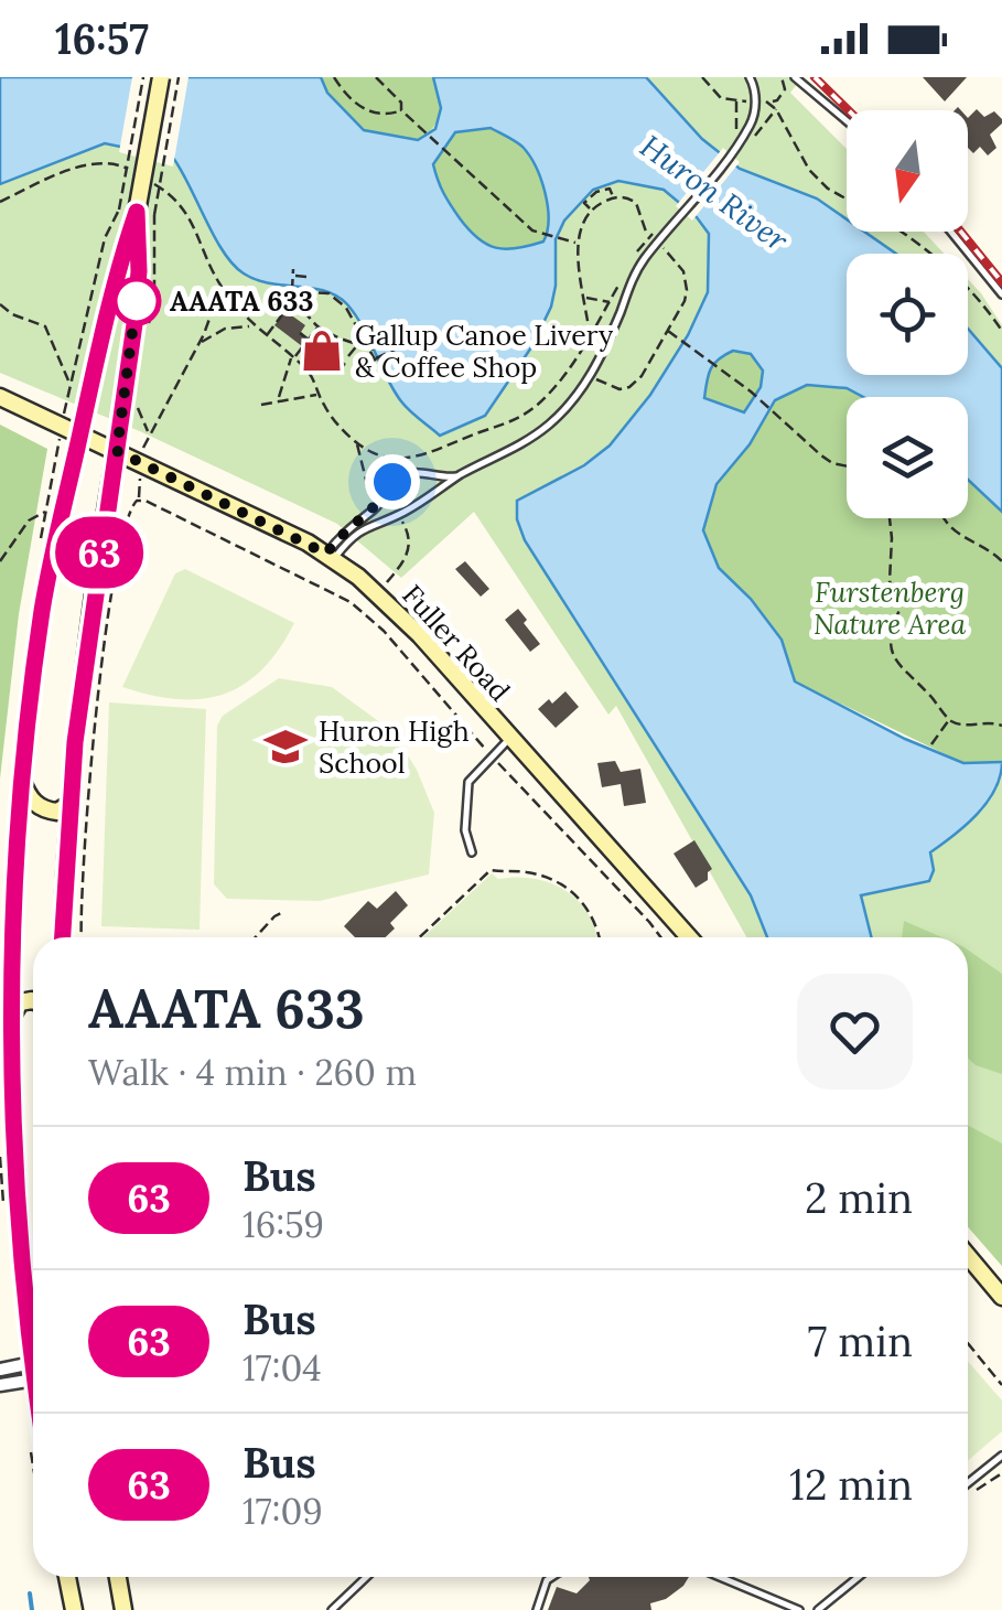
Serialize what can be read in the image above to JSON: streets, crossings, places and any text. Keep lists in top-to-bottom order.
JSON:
{
  "streets": {
    "main road": ["Fuller Road"]
  },
  "water": ["Huron River"],
  "parks": ["Furstenberg Nature Area"],
  "places": {
    "other": ["AAATA 633"],
    "shop": ["Gallup Canoe Livery & Coffee Shop"],
    "school or university": ["Huron High School"]
  },
  "lines": ["bus line 63"],
  "north": "bottom",
  "page": {
    "status": "16:57",
    "on_map": "63",
    "heading": ["AAATA 633", "Walk · 4 min · 260 m"],
    "list": [
      {
        "mark": "63",
        "name": "Bus",
        "note": "16:59",
        "value": "2 min"
      },
      {
        "mark": "63",
        "name": "Bus",
        "note": "17:04",
        "value": "7 min"
      },
      {
        "mark": "63",
        "name": "Bus",
        "note": "17:09",
        "value": "12 min"
      }
    ]
  }
}
